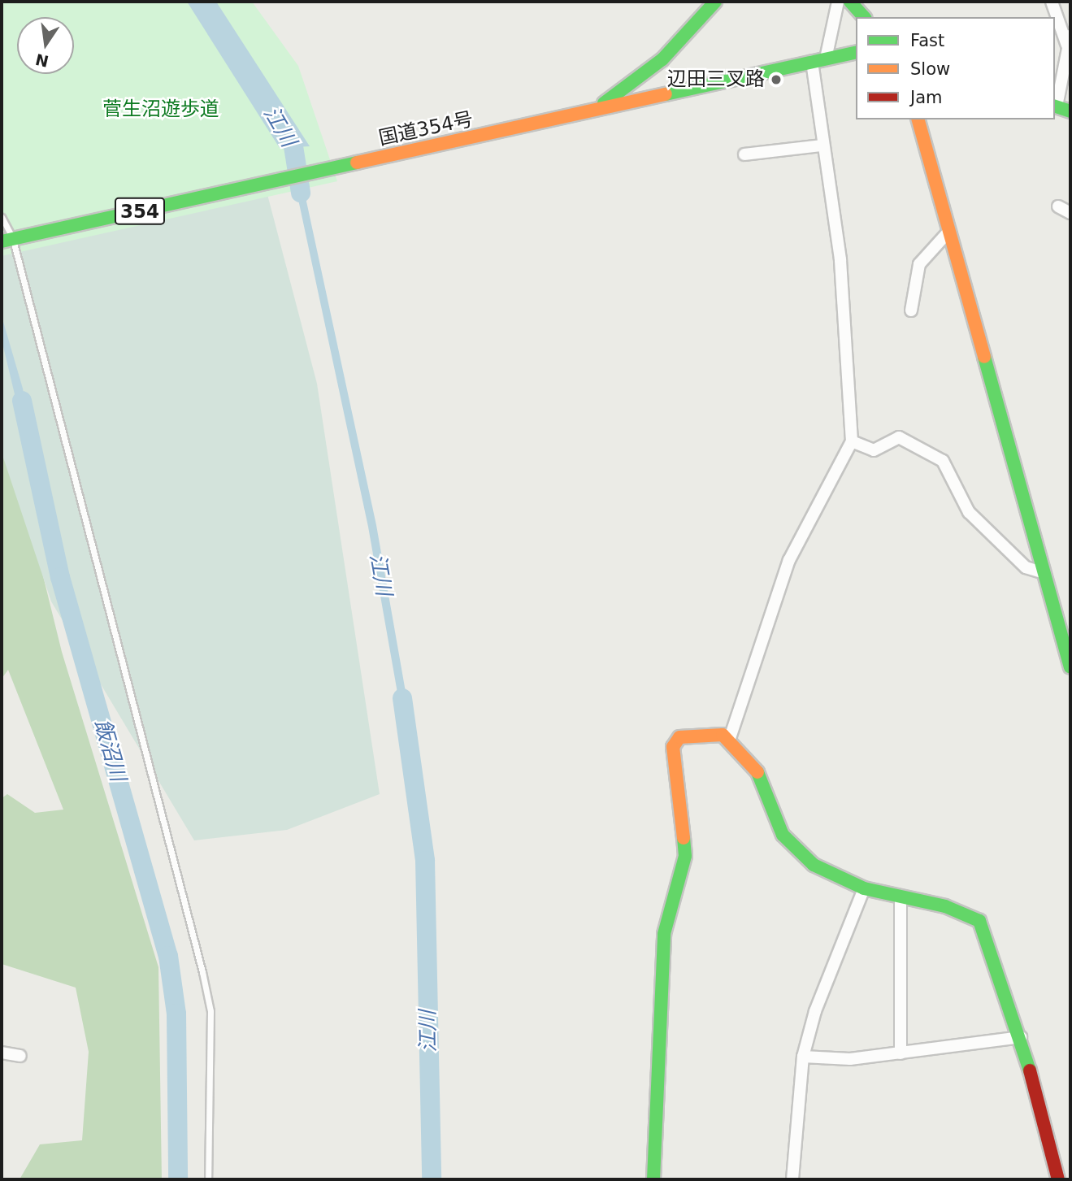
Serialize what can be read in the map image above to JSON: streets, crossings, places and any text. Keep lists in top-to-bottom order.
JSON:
{
  "streets": {
    "main road": ["国道354号", "354"]
  },
  "water": ["江川", "飯沼川"],
  "parks": ["菅生沼遊歩道"],
  "places": ["辺田三叉路"],
  "legend": ["Fast", "Slow", "Jam"],
  "north": "bottom"
}
